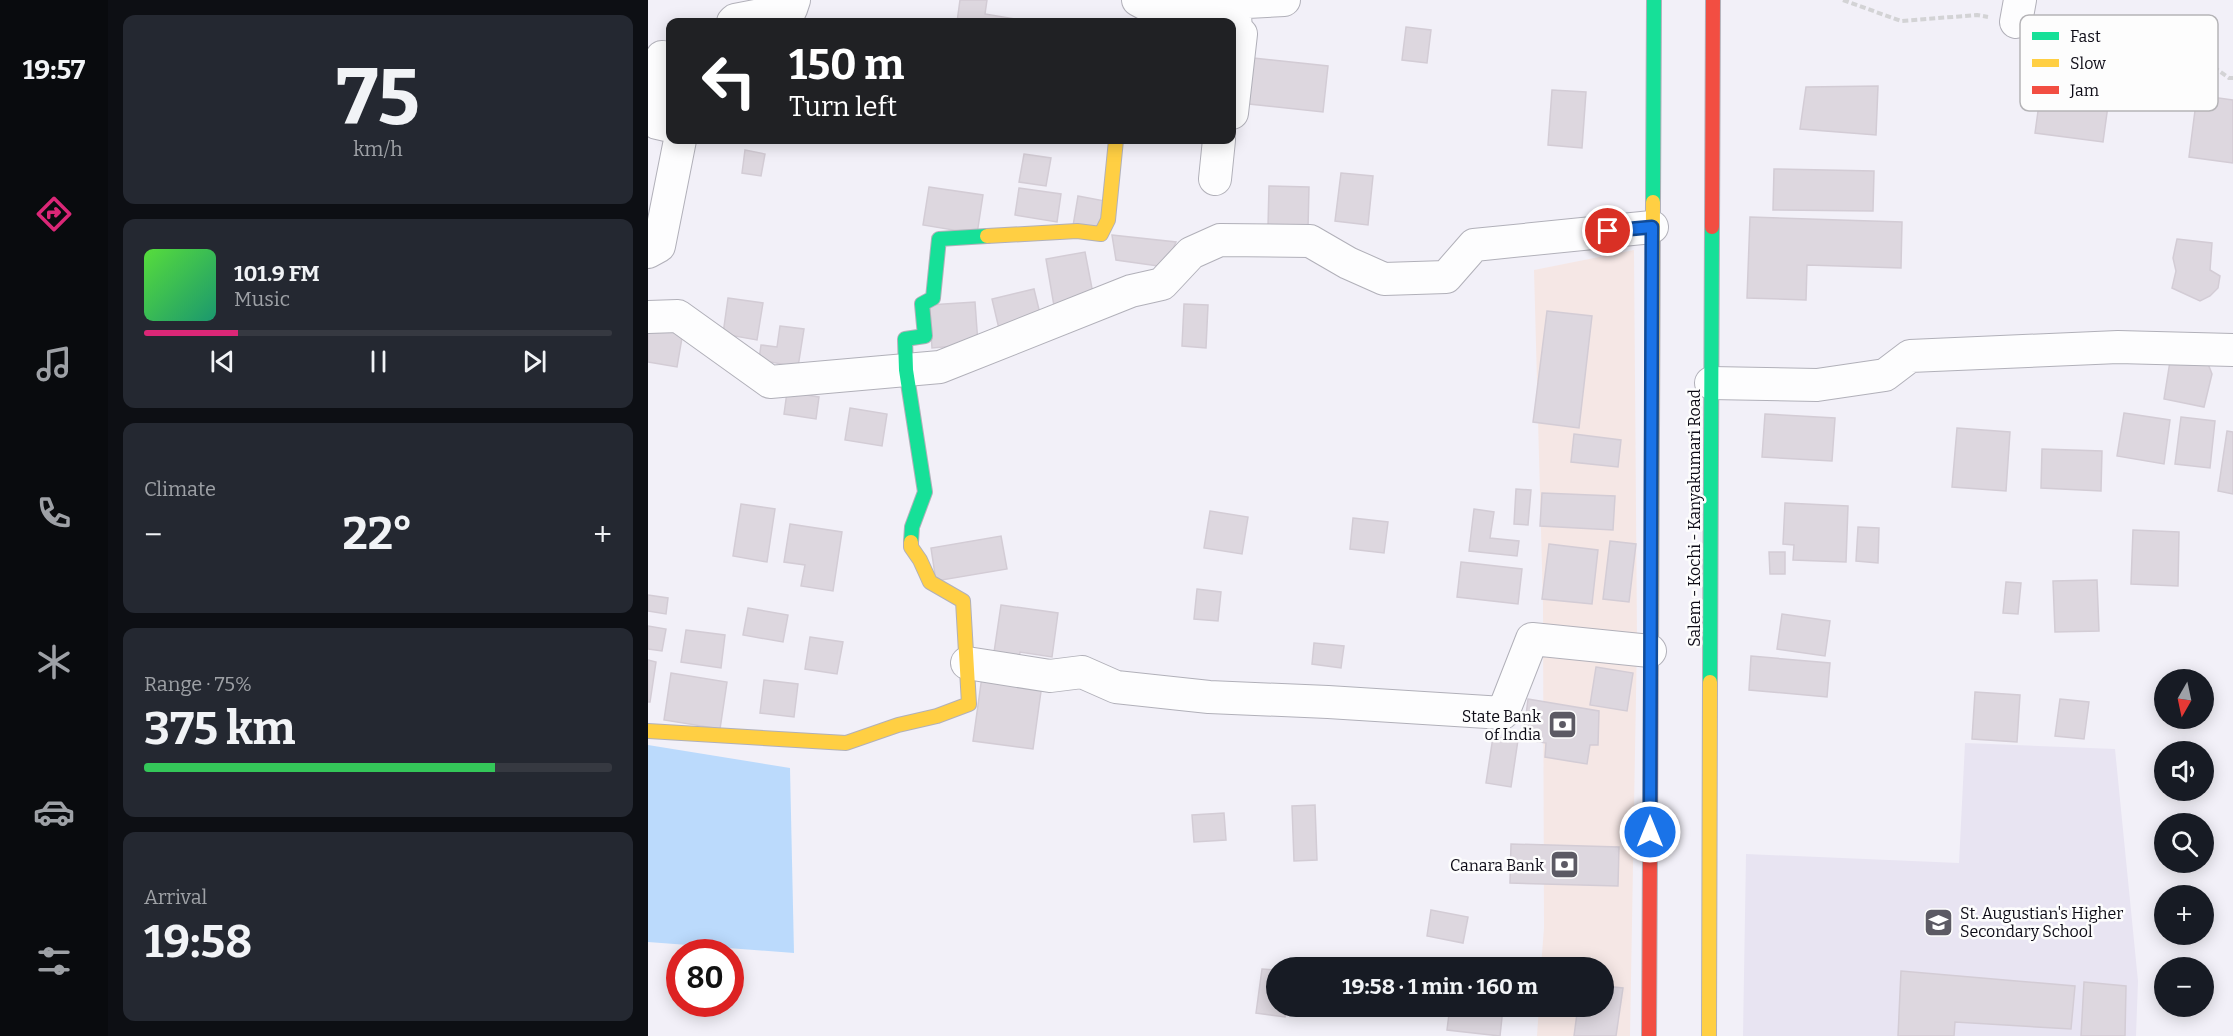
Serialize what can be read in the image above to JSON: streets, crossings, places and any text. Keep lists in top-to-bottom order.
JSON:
{
  "streets": {
    "main road": ["Salem - Kochi - Kanyakumari Road"]
  },
  "places": {
    "bank": ["State Bank of India", "Canara Bank"],
    "school or university": ["St. Augustian's Higher Secondary School"]
  },
  "legend": ["Fast", "Slow", "Jam"],
  "north": "bottom",
  "page": {
    "tabs": "19:57",
    "tile": [
      ["75", "km/h"],
      "Climate",
      ["Range · 75%", "375 km"],
      ["Arrival", "19:58"]
    ],
    "turn": ["150 m", "Turn left"],
    "song": ["101.9 FM", "Music"],
    "heat": ["−", "22°", "+"],
    "map_buttons": ["+", "−"],
    "limit": "80",
    "trip": "19:58 · 1 min · 160 m"
  }
}
